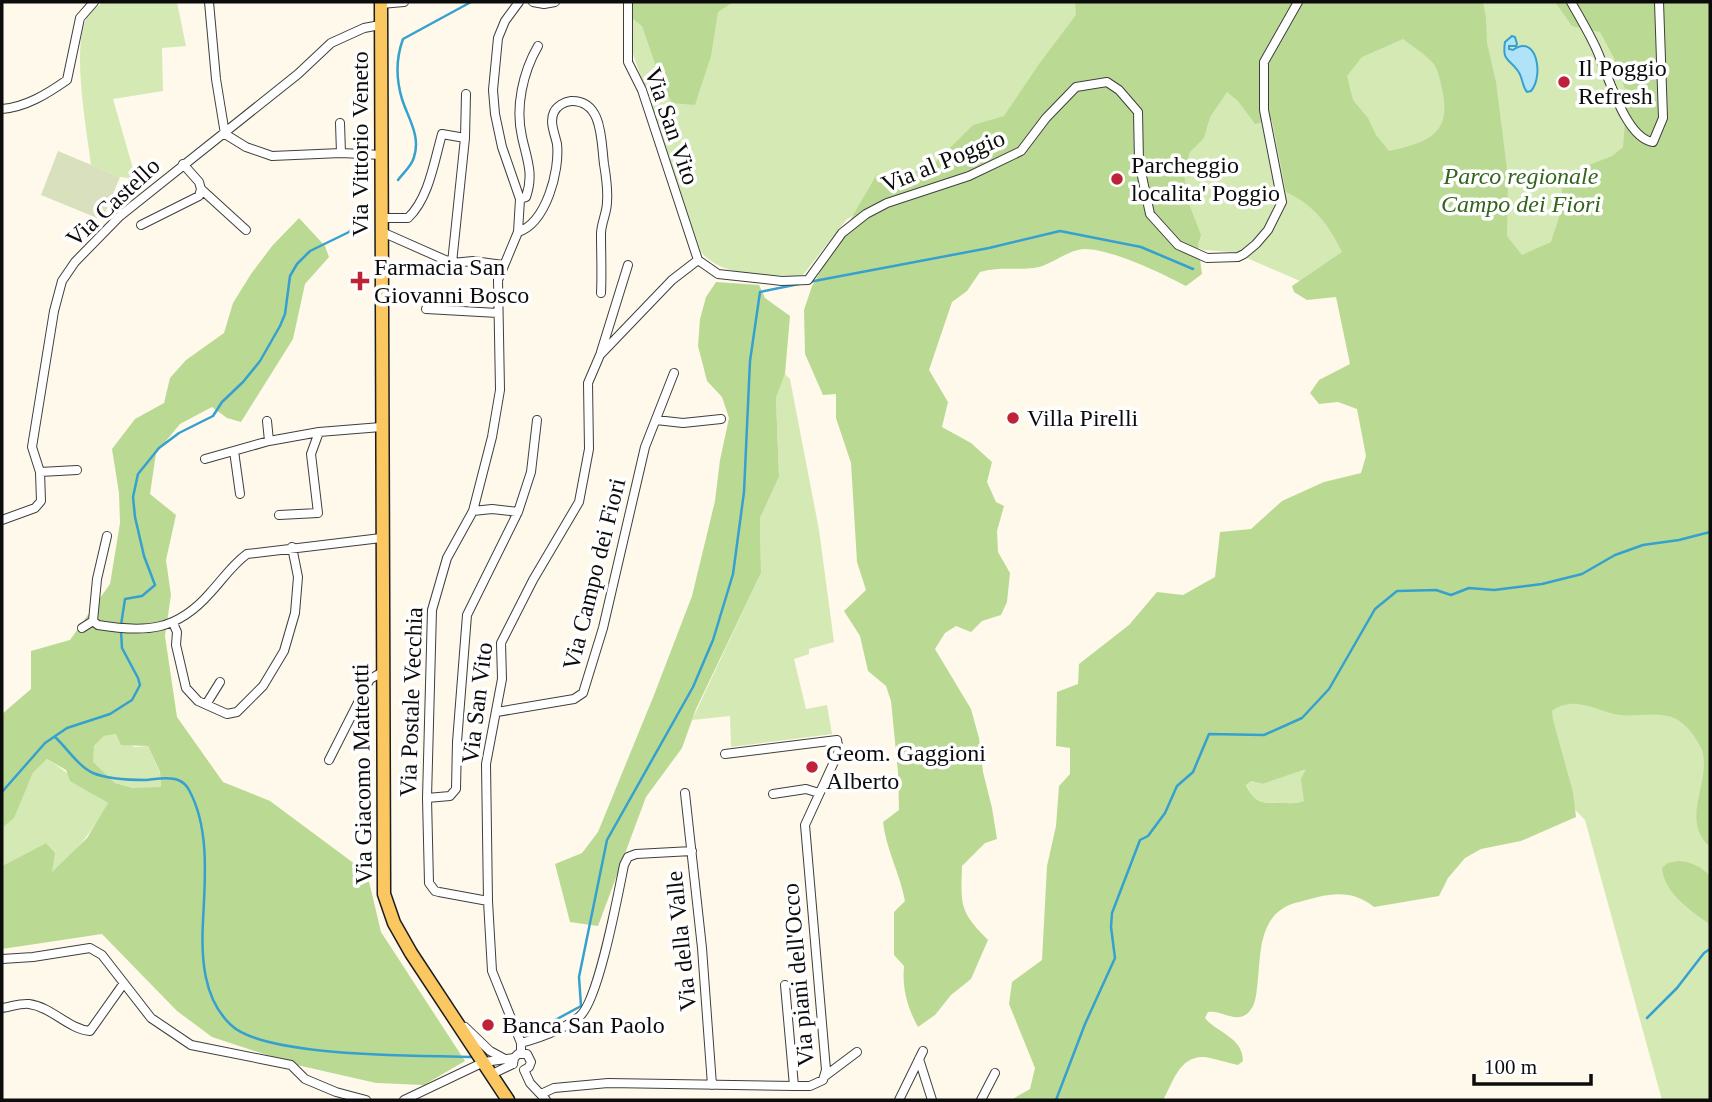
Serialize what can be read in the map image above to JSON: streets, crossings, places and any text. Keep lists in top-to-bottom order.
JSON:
{
  "streets": {
    "main road": ["Via Vittorio Veneto", "Via Giacomo Matteotti"],
    "street": [
      "Via San Vito",
      "Via al Poggio",
      "Via Castello",
      "Via Campo dei Fiori",
      "Via Postale Vecchia",
      "Via della Valle",
      "Via piani dell'Occo"
    ]
  },
  "crossings": [
    ["Via San Vito", "Via al Poggio"],
    ["Via San Vito", "Via Campo dei Fiori"],
    ["Via San Vito", "Via Postale Vecchia"],
    ["Via Vittorio Veneto", "Via Castello"],
    ["Via Vittorio Veneto", "Via Giacomo Matteotti"],
    ["Via della Valle", "Via piani dell'Occo"]
  ],
  "parks": ["Parco regionale Campo dei Fiori"],
  "places": {
    "other": [
      "Il Poggio Refresh",
      "Parcheggio localita' Poggio",
      "Villa Pirelli",
      "Geom. Gaggioni Alberto",
      "Banca San Paolo"
    ],
    "health": ["Farmacia San Giovanni Bosco"]
  },
  "scale_bar": "100 m"
}
